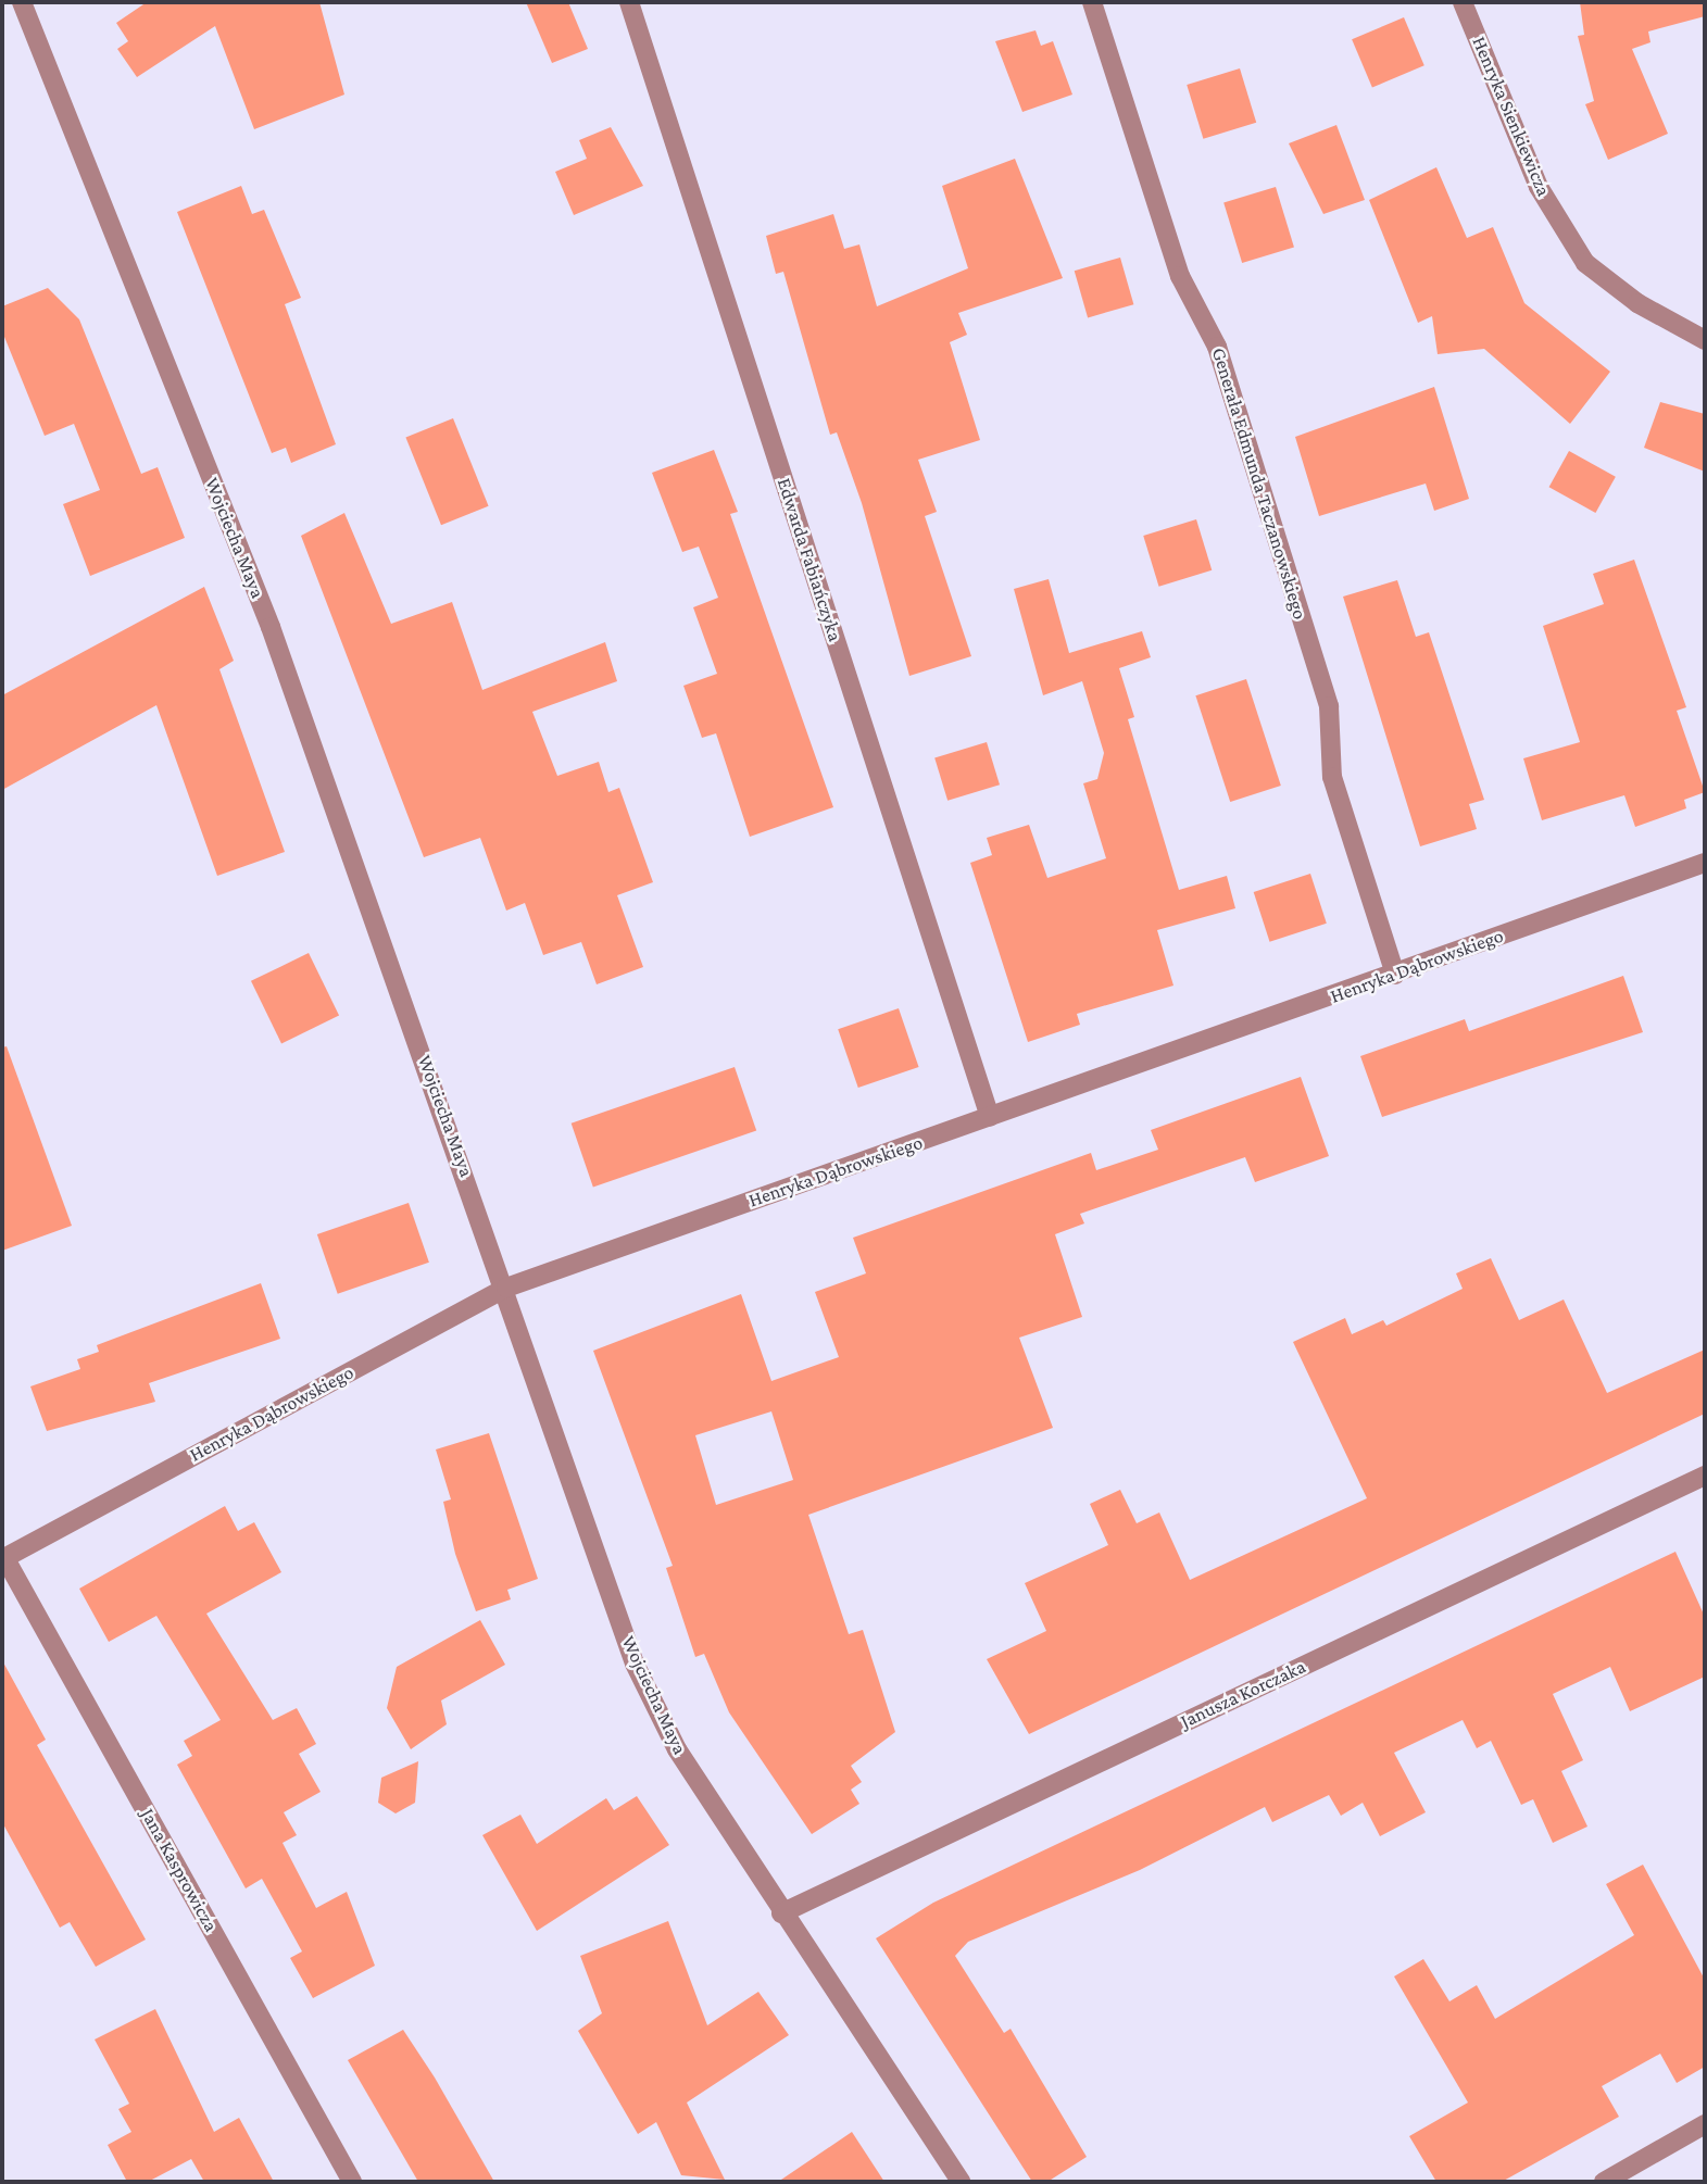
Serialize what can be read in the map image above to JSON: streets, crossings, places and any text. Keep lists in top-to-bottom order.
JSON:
{
  "streets": {
    "street": [
      "Henryka Sienkiewicza",
      "Generała Edmunda Taczanowskiego",
      "Wojciecha Maya",
      "Edwarda Fabiańczyka",
      "Henryka Dąbrowskiego",
      "Janusza Korczaka",
      "Jana Kasprowicza"
    ]
  },
  "crossings": [
    ["Generała Edmunda Taczanowskiego", "Henryka Dąbrowskiego"],
    ["Wojciecha Maya", "Henryka Dąbrowskiego"],
    ["Wojciecha Maya", "Janusza Korczaka"],
    ["Edwarda Fabiańczyka", "Henryka Dąbrowskiego"],
    ["Henryka Dąbrowskiego", "Jana Kasprowicza"]
  ]
}
